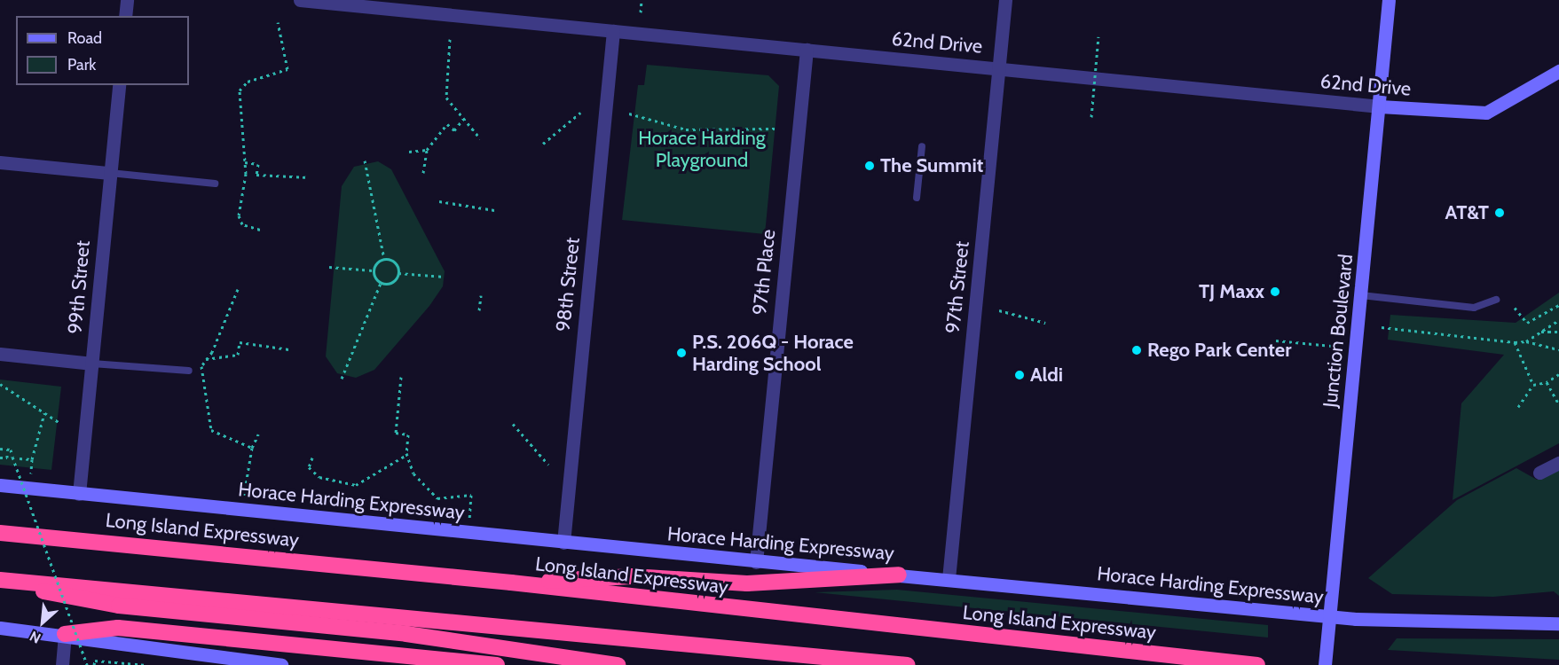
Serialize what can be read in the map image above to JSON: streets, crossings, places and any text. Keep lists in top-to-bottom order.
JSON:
{
  "streets": {
    "highway": ["Long Island Expressway"],
    "main road": ["62nd Drive", "Junction Boulevard", "Horace Harding Expressway"],
    "street": [
      "97th Place",
      "98th Street",
      "99th Street",
      "97th Street"
    ]
  },
  "crossings": [
    ["62nd Drive", "97th Place"],
    ["62nd Drive", "98th Street"],
    ["62nd Drive", "97th Street"],
    ["62nd Drive", "Junction Boulevard"],
    ["97th Place", "Horace Harding Expressway"],
    ["98th Street", "Horace Harding Expressway"],
    ["99th Street", "Horace Harding Expressway"],
    ["97th Street", "Horace Harding Expressway"],
    ["Junction Boulevard", "Horace Harding Expressway"]
  ],
  "parks": ["Horace Harding Playground"],
  "places": [
    "The Summit",
    "AT&T",
    "TJ Maxx",
    "Rego Park Center",
    "P.S. 206Q - Horace Harding School",
    "Aldi"
  ],
  "legend": ["Road", "Park"],
  "north": "bottom left"
}
